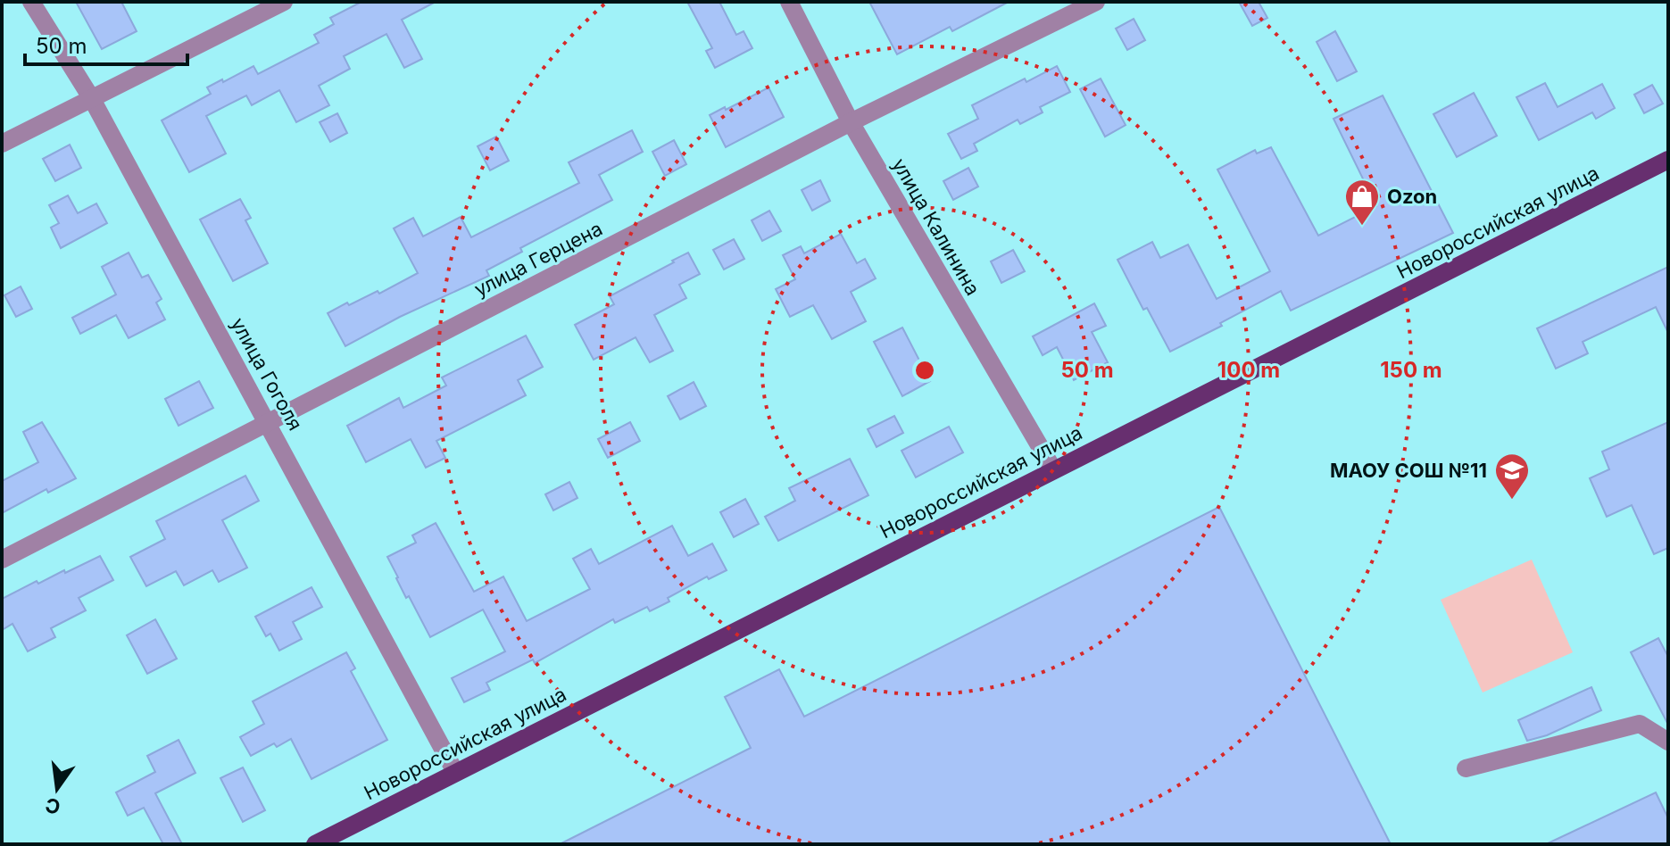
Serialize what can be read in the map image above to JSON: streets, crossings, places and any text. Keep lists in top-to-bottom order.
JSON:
{
  "streets": {
    "main road": ["Новороссийская улица"],
    "street": ["улица Калинина", "улица Герцена", "улица Гоголя"]
  },
  "crossings": [
    ["Новороссийская улица", "улица Калинина"],
    ["Новороссийская улица", "улица Гоголя"],
    ["улица Калинина", "улица Герцена"],
    ["улица Герцена", "улица Гоголя"]
  ],
  "places": {
    "shop": ["Ozon"],
    "school or university": ["МАОУ СОШ №11"]
  },
  "scale_bar": "50 m",
  "north": "bottom",
  "rings": ["50 m", "100 m", "150 m"]
}
